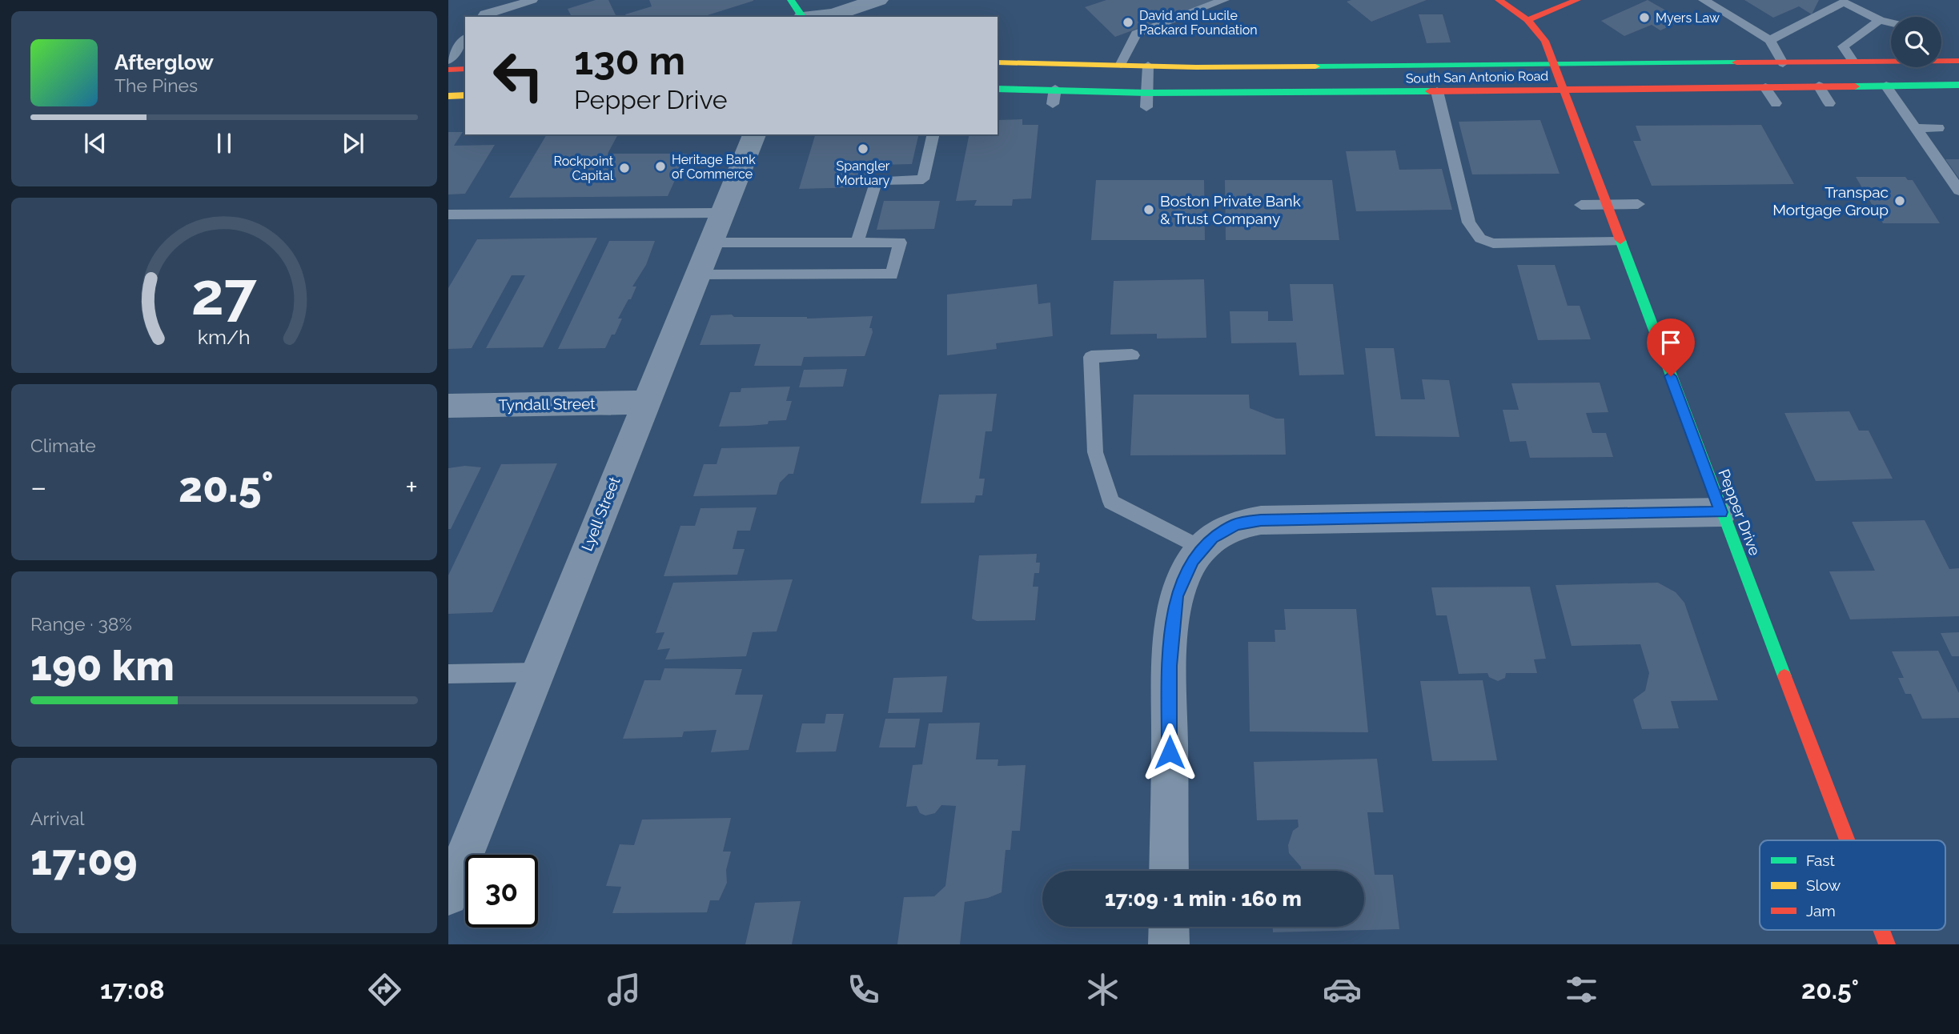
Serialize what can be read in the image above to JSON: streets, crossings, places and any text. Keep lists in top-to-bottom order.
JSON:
{
  "streets": {
    "main road": ["South San Antonio Road", "Pepper Drive"],
    "street": ["Tyndall Street", "Lyell Street"]
  },
  "crossings": [
    ["South San Antonio Road", "Pepper Drive"],
    ["Tyndall Street", "Lyell Street"]
  ],
  "places": [
    "Myers Law",
    "David and Lucile Packard Foundation",
    "Spangler Mortuary",
    "Heritage Bank of Commerce",
    "Rockpoint Capital",
    "Transpac Mortgage Group",
    "Boston Private Bank & Trust Company"
  ],
  "legend": ["Fast", "Slow", "Jam"],
  "page": {
    "turn": ["130 m", "Pepper Drive"],
    "song": ["Afterglow", "The Pines"],
    "tile": [
      "Climate",
      ["Range · 38%", "190 km"],
      ["Arrival", "17:09"]
    ],
    "heat": ["−", "20.5°", "+"],
    "limit": "30",
    "trip": "17:09 · 1 min · 160 m",
    "tabs": ["17:08", "20.5°"],
    "gauge": ["27", "km/h"]
  }
}
